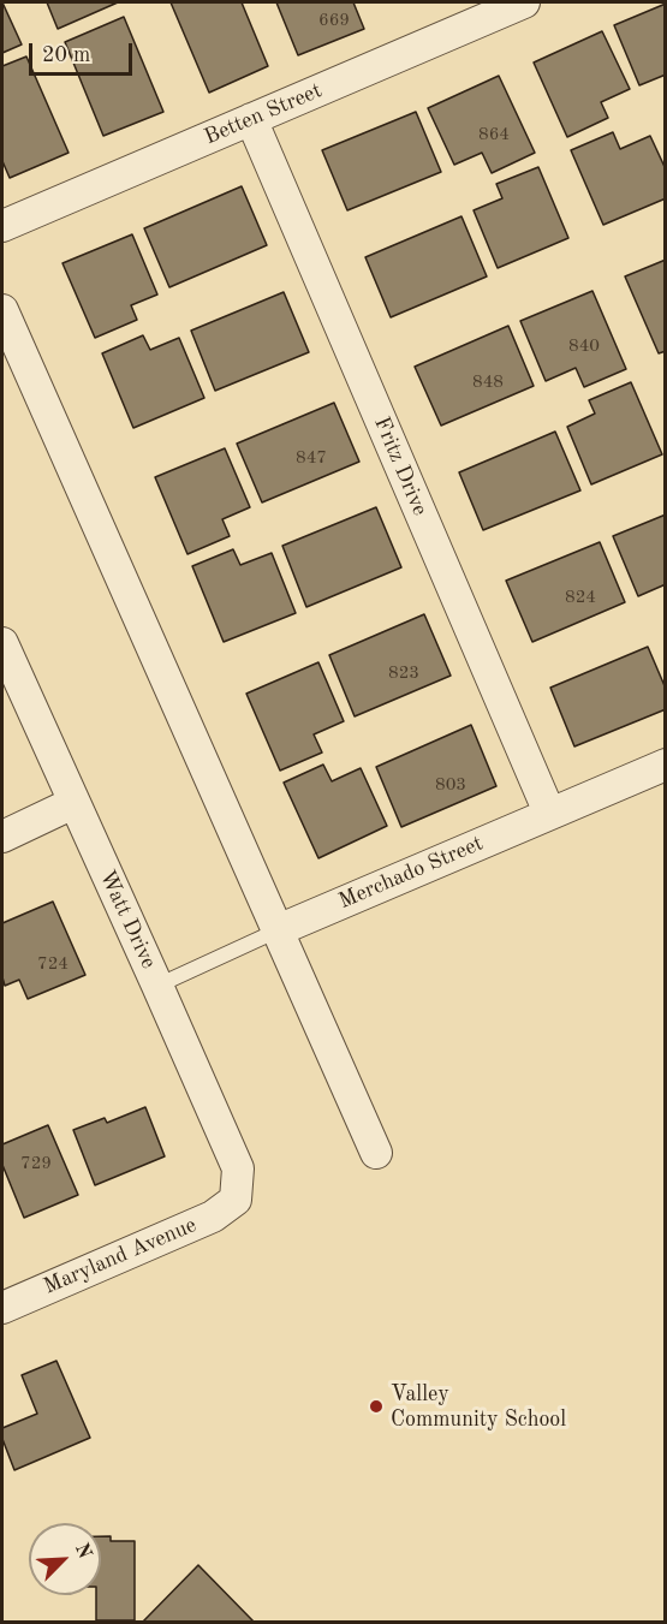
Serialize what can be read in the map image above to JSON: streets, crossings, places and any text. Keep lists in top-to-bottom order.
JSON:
{
  "streets": {
    "street": [
      "Betten Street",
      "Fritz Drive",
      "Merchado Street",
      "Watt Drive",
      "Maryland Avenue"
    ]
  },
  "crossings": [
    ["Betten Street", "Fritz Drive"],
    ["Fritz Drive", "Merchado Street"],
    ["Merchado Street", "Watt Drive"],
    ["Watt Drive", "Maryland Avenue"]
  ],
  "places": ["Valley Community School"],
  "house_numbers": [
    "669",
    "864",
    "840",
    "848",
    "847",
    "824",
    "823",
    "803",
    "724",
    "729"
  ],
  "scale_bar": "20 m",
  "north": "top right"
}
